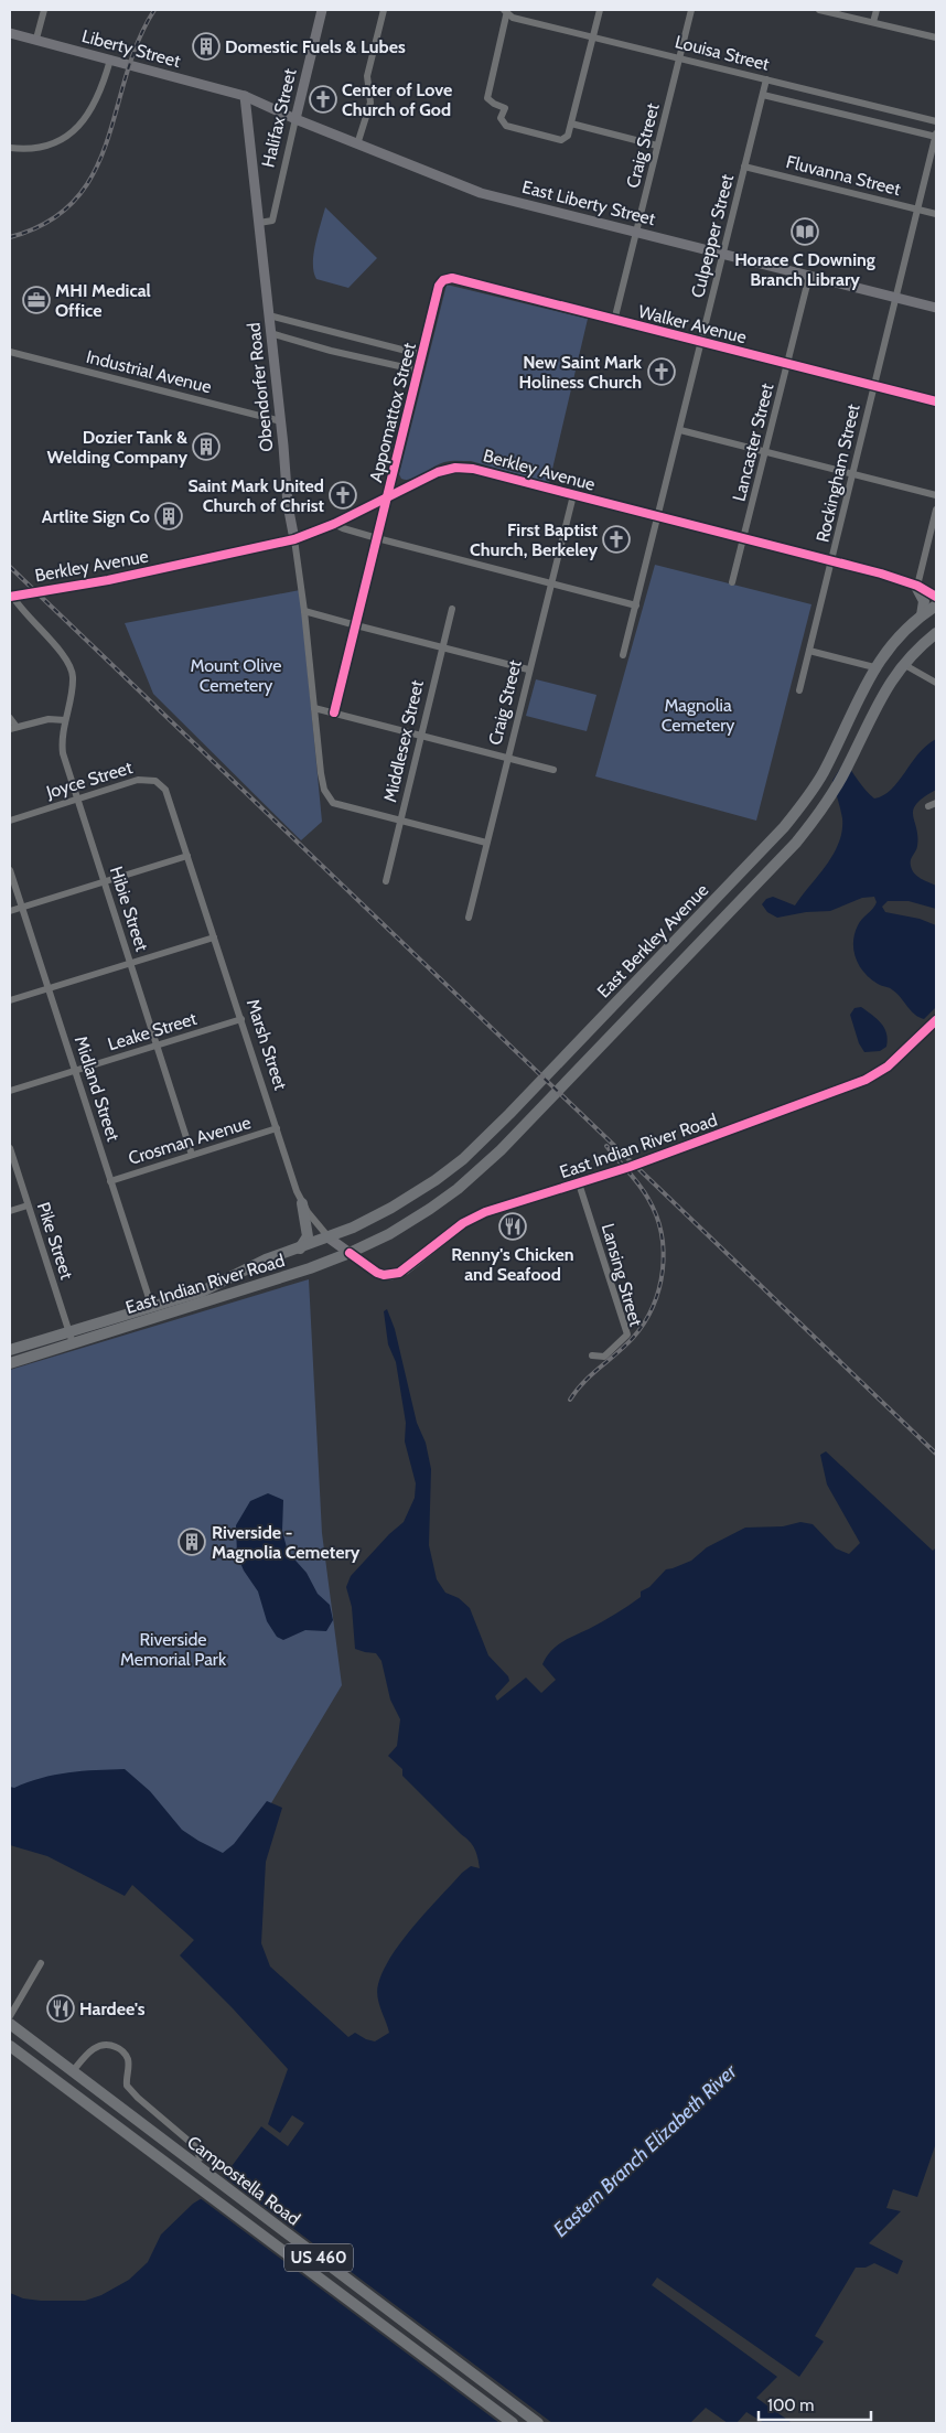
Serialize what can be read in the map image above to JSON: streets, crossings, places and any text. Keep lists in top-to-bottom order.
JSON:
{
  "streets": {
    "main road": [
      "East Berkley Avenue",
      "East Indian River Road",
      "Campostella Road",
      "US 460"
    ],
    "street": [
      "Liberty Street",
      "Louisa Street",
      "Halifax Street",
      "Craig Street",
      "Fluvanna Street",
      "East Liberty Street",
      "Culpepper Street",
      "Walker Avenue",
      "Industrial Avenue",
      "Obendorfer Road",
      "Appomattox Street",
      "Lancaster Street",
      "Berkley Avenue",
      "Rockingham Street",
      "Middlesex Street",
      "Joyce Street",
      "Hibie Street",
      "Leake Street",
      "Marsh Street",
      "Midland Street",
      "Crosman Avenue",
      "Pike Street",
      "Lansing Street"
    ]
  },
  "crossings": [
    ["Liberty Street", "East Liberty Street"],
    ["Liberty Street", "Obendorfer Road"],
    ["Louisa Street", "Craig Street"],
    ["Louisa Street", "Culpepper Street"],
    ["Louisa Street", "Rockingham Street"],
    ["Halifax Street", "East Liberty Street"],
    ["Halifax Street", "Obendorfer Road"],
    ["Craig Street", "East Liberty Street"],
    ["Craig Street", "Walker Avenue"],
    ["Craig Street", "Berkley Avenue"],
    ["Fluvanna Street", "Culpepper Street"],
    ["Fluvanna Street", "Rockingham Street"],
    ["East Liberty Street", "Culpepper Street"],
    ["East Liberty Street", "Obendorfer Road"],
    ["East Liberty Street", "Lancaster Street"],
    ["East Liberty Street", "Rockingham Street"],
    ["Culpepper Street", "Walker Avenue"],
    ["Culpepper Street", "Berkley Avenue"],
    ["Walker Avenue", "Appomattox Street"],
    ["Walker Avenue", "Lancaster Street"],
    ["Walker Avenue", "Rockingham Street"],
    ["Industrial Avenue", "Obendorfer Road"],
    ["Obendorfer Road", "Berkley Avenue"],
    ["Obendorfer Road", "Middlesex Street"],
    ["Appomattox Street", "Berkley Avenue"],
    ["Lancaster Street", "Berkley Avenue"],
    ["Berkley Avenue", "Rockingham Street"],
    ["Berkley Avenue", "Hibie Street"],
    ["Joyce Street", "Hibie Street"],
    ["Joyce Street", "Marsh Street"],
    ["Hibie Street", "Leake Street"],
    ["Hibie Street", "Crosman Avenue"],
    ["East Berkley Avenue", "Marsh Street"],
    ["East Berkley Avenue", "East Indian River Road"],
    ["Leake Street", "Marsh Street"],
    ["Leake Street", "Midland Street"],
    ["Marsh Street", "Crosman Avenue"],
    ["Marsh Street", "East Indian River Road"],
    ["Midland Street", "Crosman Avenue"],
    ["Midland Street", "East Indian River Road"],
    ["East Indian River Road", "Pike Street"],
    ["East Indian River Road", "Lansing Street"]
  ],
  "water": ["Eastern Branch Elizabeth River"],
  "parks": ["Mount Olive Cemetery", "Magnolia Cemetery", "Riverside Memorial Park"],
  "places": {
    "building": [
      "Domestic Fuels & Lubes",
      "Dozier Tank & Welding Company",
      "Artlite Sign Co",
      "Riverside - Magnolia Cemetery"
    ],
    "church": [
      "Center of Love Church of God",
      "New Saint Mark Holiness Church",
      "Saint Mark United Church of Christ",
      "First Baptist Church, Berkeley"
    ],
    "library": ["Horace C Downing Branch Library"],
    "office": ["MHI Medical Office"],
    "restaurant": ["Renny's Chicken and Seafood", "Hardee's"]
  },
  "scale_bar": "100 m"
}
